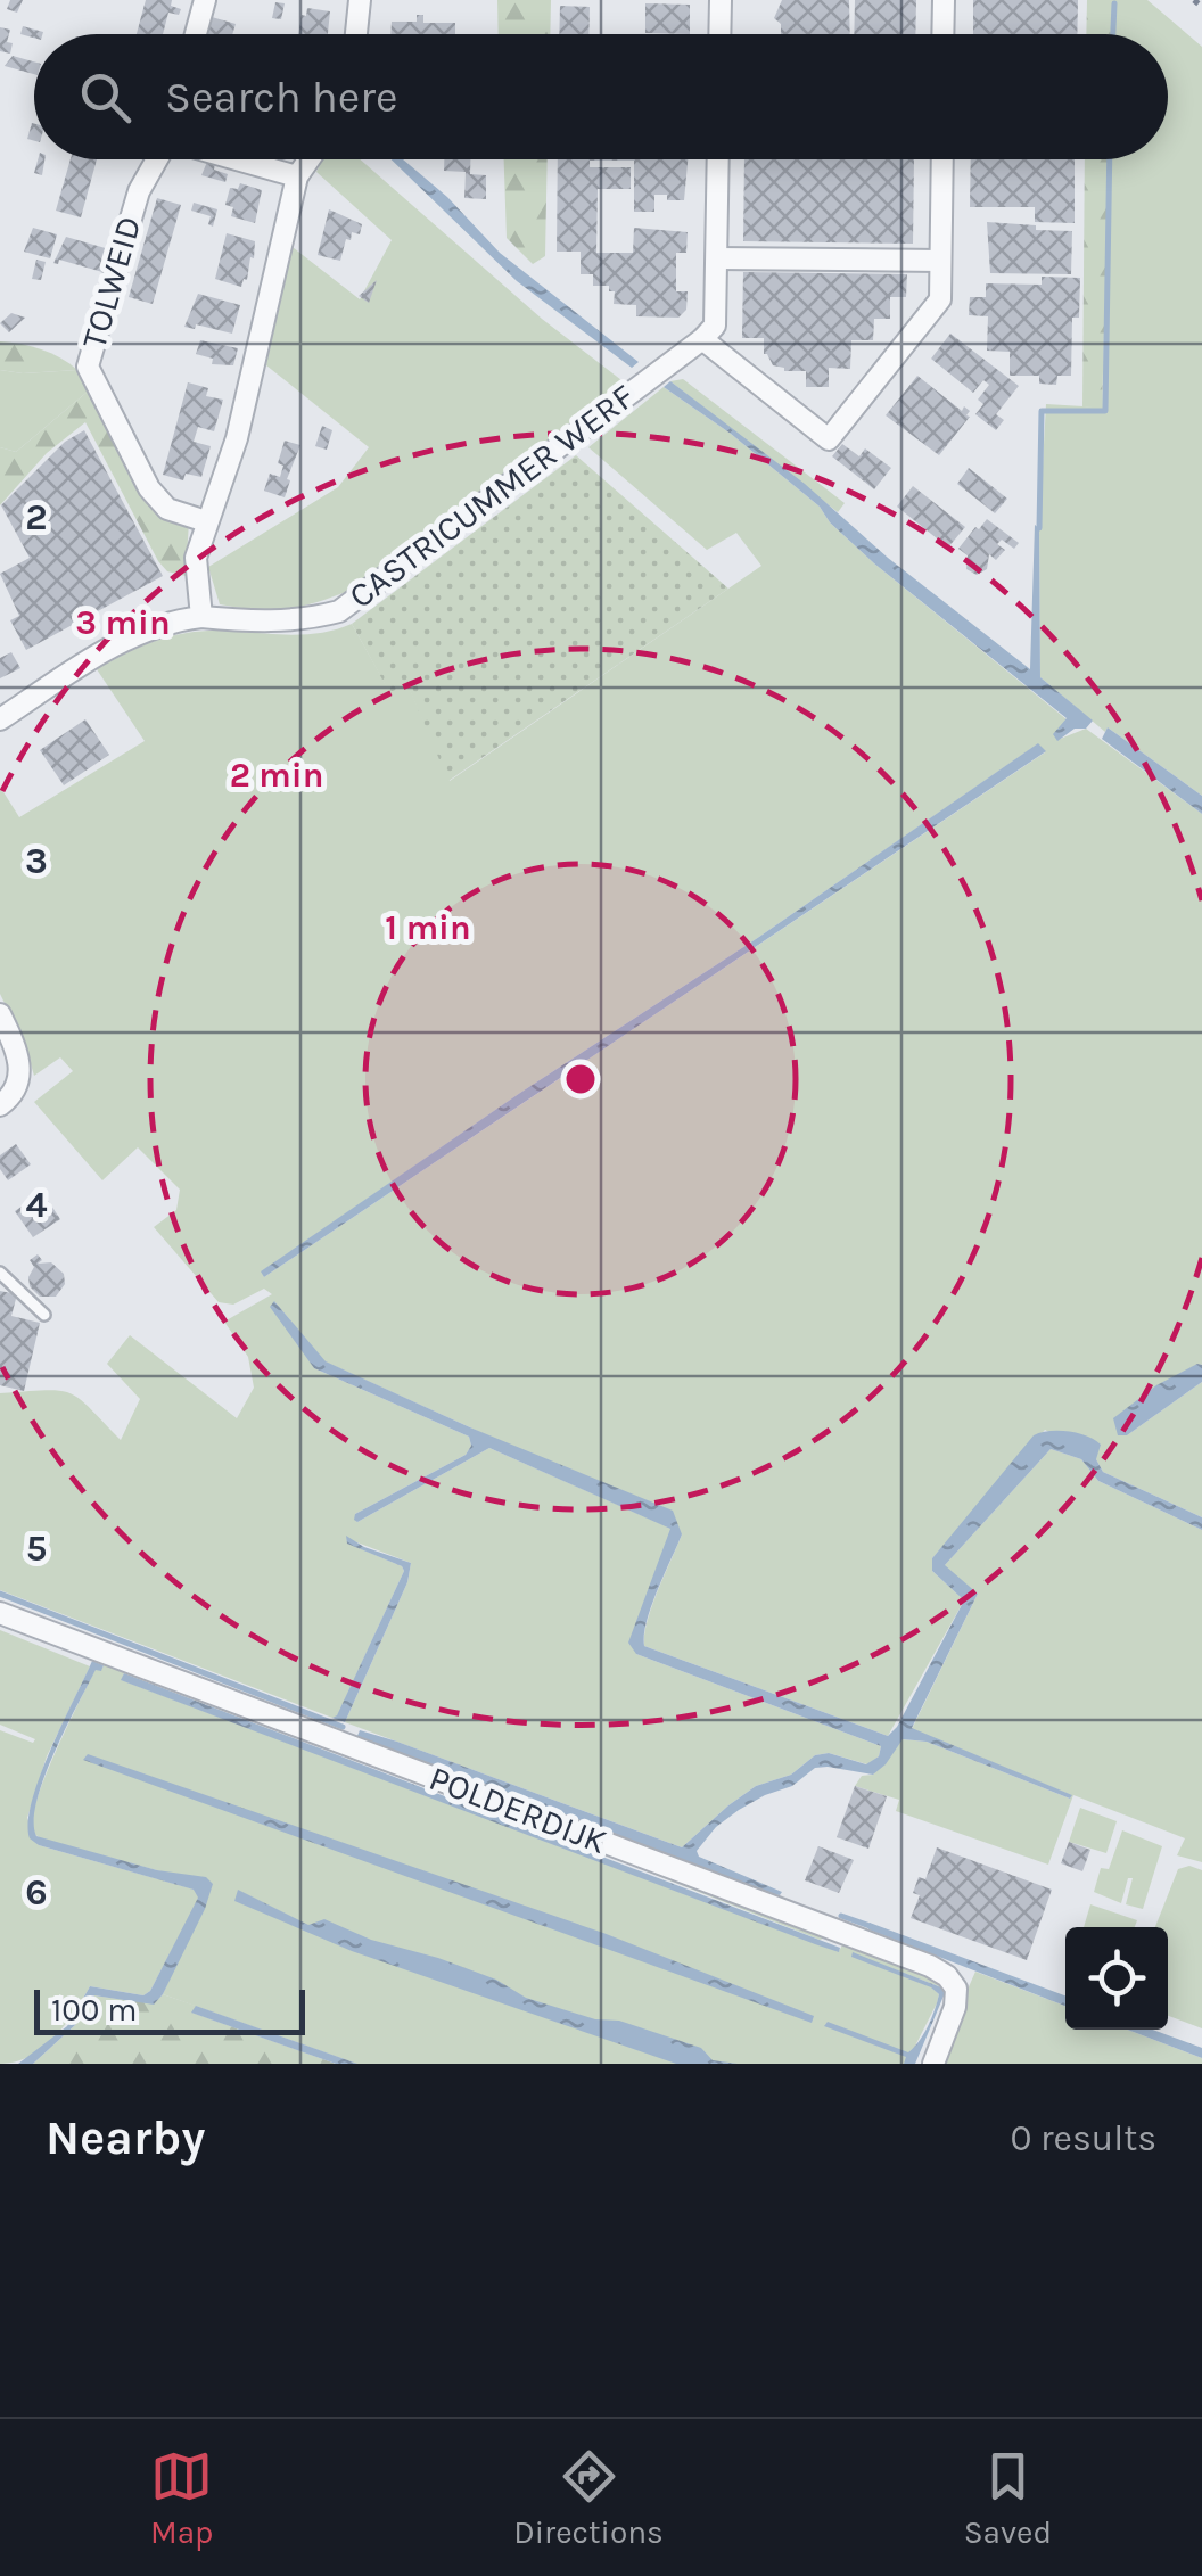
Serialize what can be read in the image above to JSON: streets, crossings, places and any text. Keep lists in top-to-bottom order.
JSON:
{
  "streets": {
    "street": ["TOLWEID", "CASTRICUMMER WERF", "POLDERDIJK"]
  },
  "scale_bar": "100 m",
  "page": {
    "search": "Search here",
    "scale": "100 m",
    "heading": ["Nearby", "0 results"],
    "nav": ["Map", "Directions", "Saved"]
  },
  "grid": {
    "rows": [
      "2",
      "3",
      "4",
      "5",
      "6"
    ]
  },
  "rings": ["3 min", "2 min", "1 min"]
}
